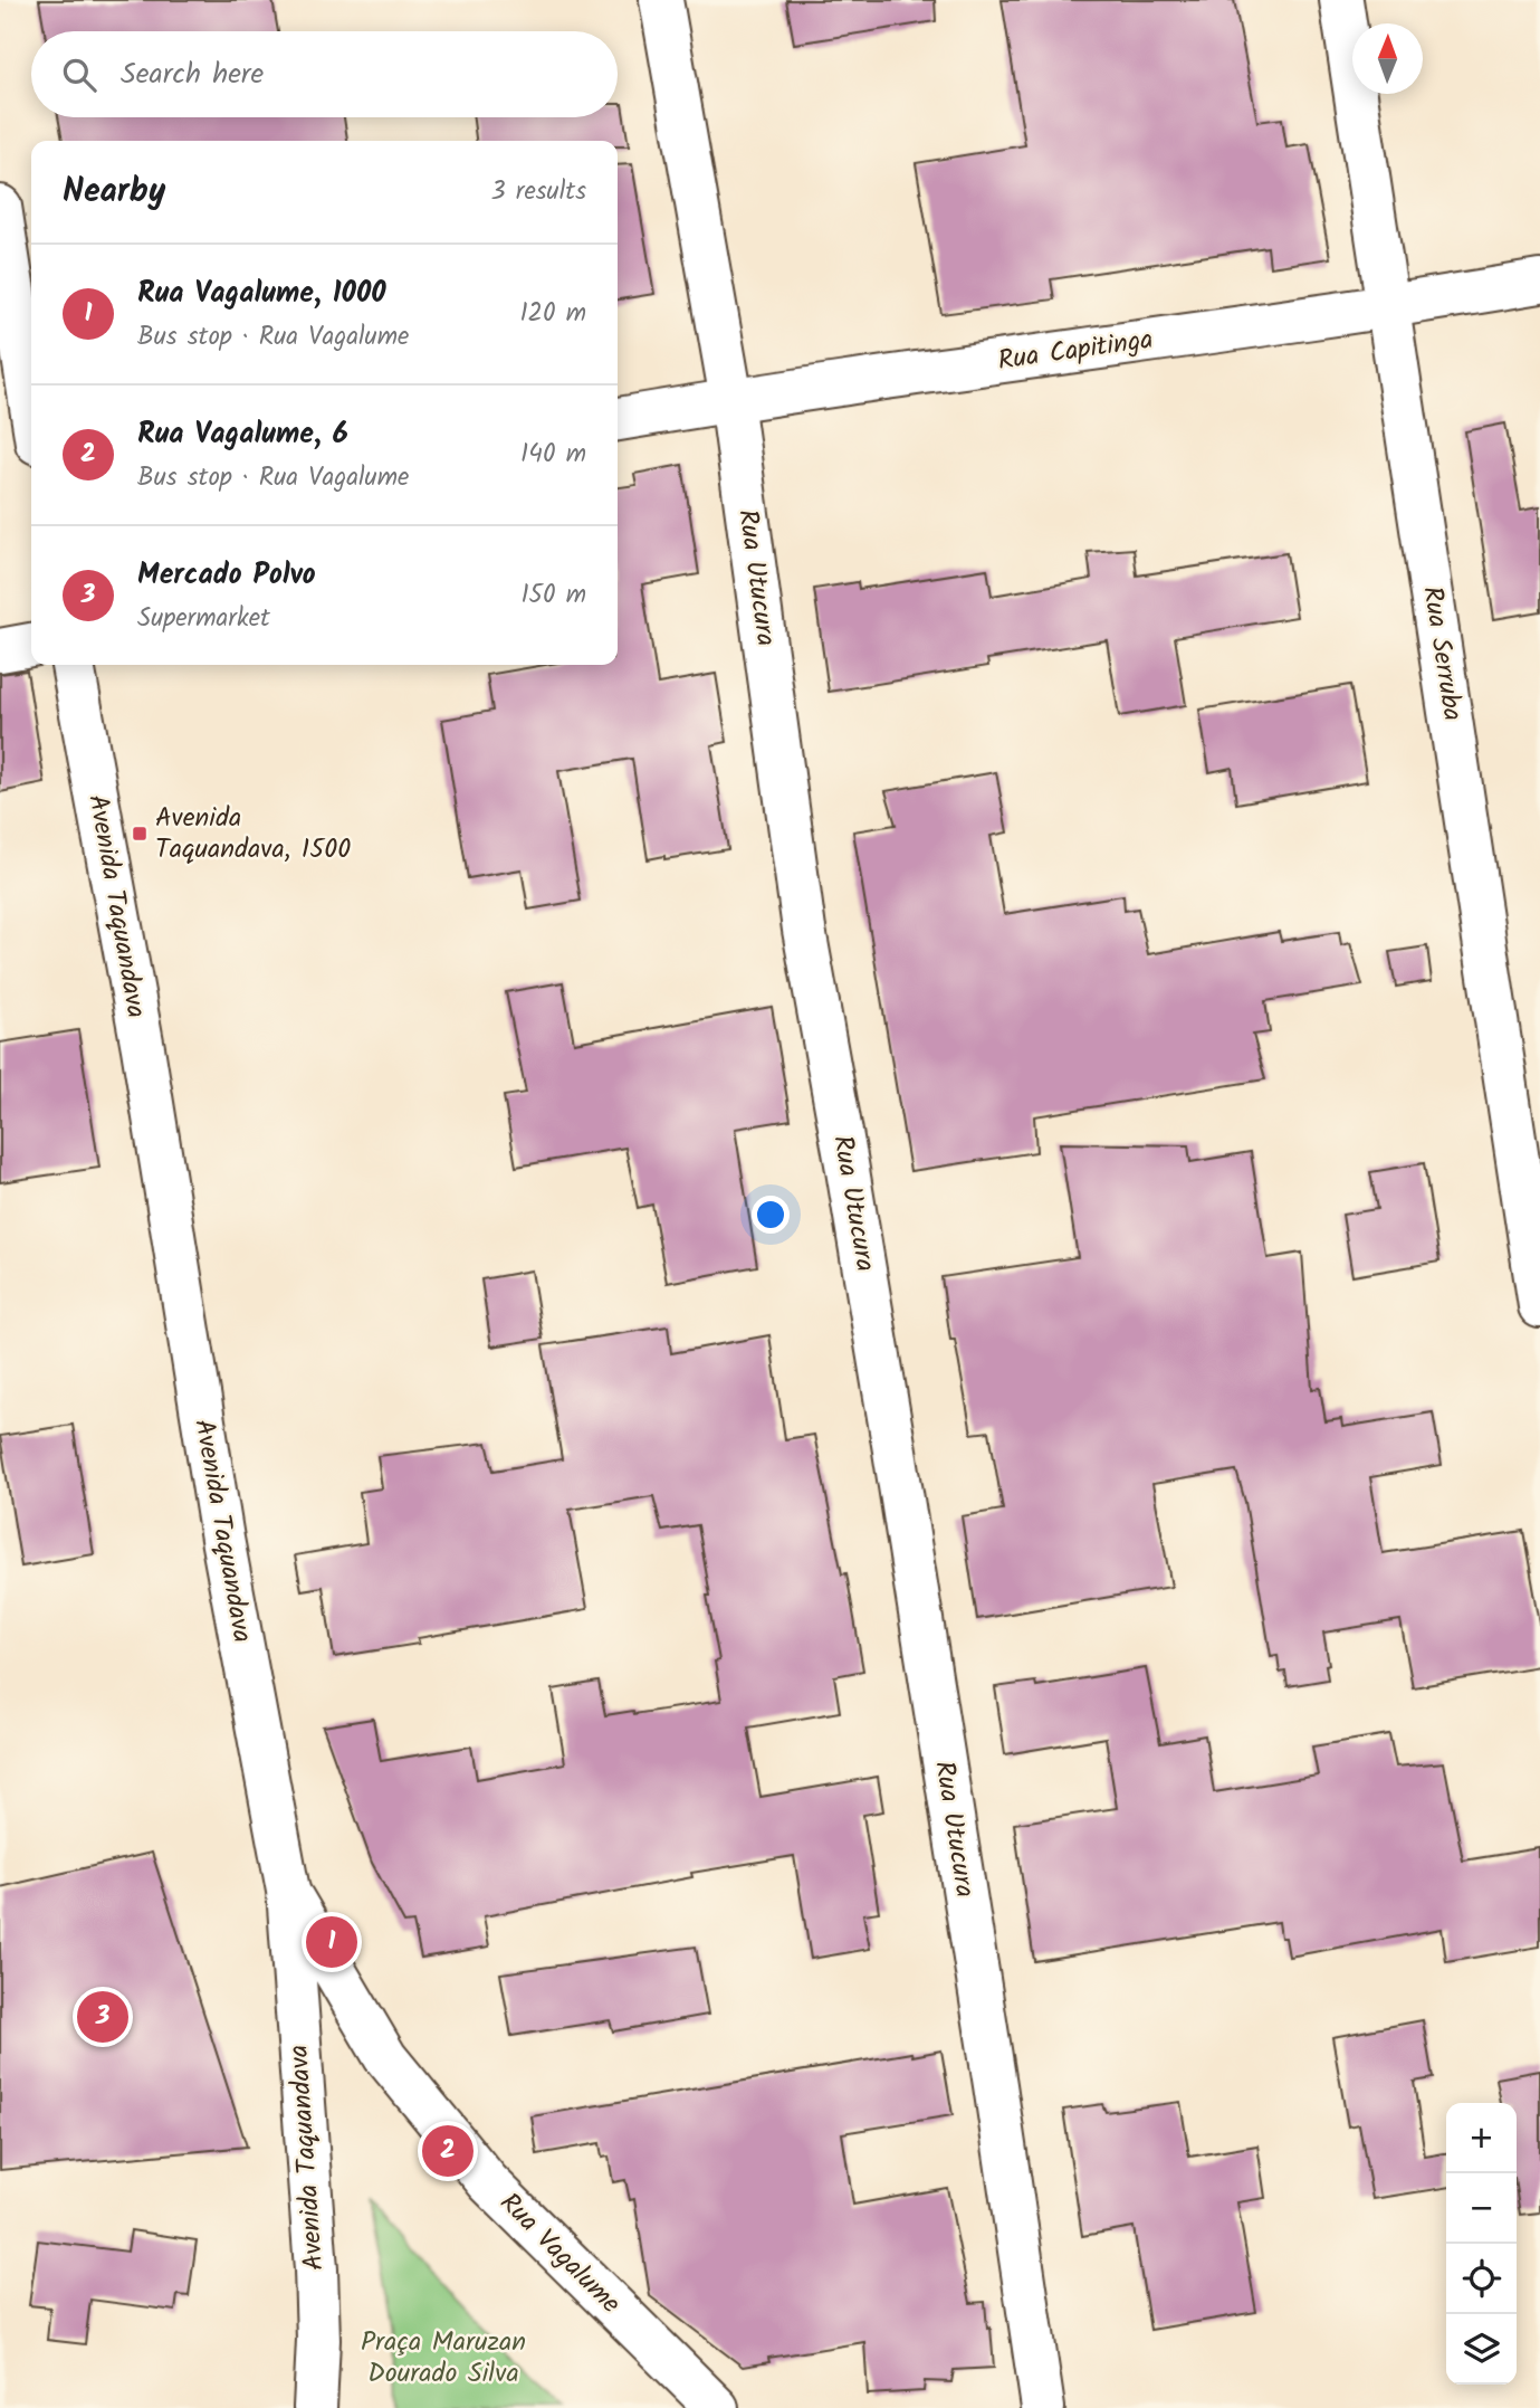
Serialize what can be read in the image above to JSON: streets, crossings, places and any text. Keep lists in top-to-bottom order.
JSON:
{
  "streets": {
    "street": [
      "Rua Capitinga",
      "Rua Utucura",
      "Rua Serruba",
      "Avenida Taquandava",
      "Rua Vagalume"
    ]
  },
  "crossings": [
    ["Rua Capitinga", "Rua Utucura"],
    ["Rua Capitinga", "Rua Serruba"],
    ["Avenida Taquandava", "Rua Vagalume"]
  ],
  "parks": ["Praça Maruzan Dourado Silva"],
  "places": {
    "transit": ["Avenida Taquandava, 1500"]
  },
  "north": "top",
  "page": {
    "search": "Search here",
    "heading": ["Nearby", "3 results"],
    "list": [
      {
        "mark": "1",
        "name": "Rua Vagalume, 1000",
        "note": "Bus stop · Rua Vagalume",
        "value": "120 m"
      },
      {
        "mark": "2",
        "name": "Rua Vagalume, 6",
        "note": "Bus stop · Rua Vagalume",
        "value": "140 m"
      },
      {
        "mark": "3",
        "name": "Mercado Polvo",
        "note": "Supermarket",
        "value": "150 m"
      }
    ],
    "pins": ["1", "3", "2"],
    "map_buttons": ["+", "−"]
  }
}
